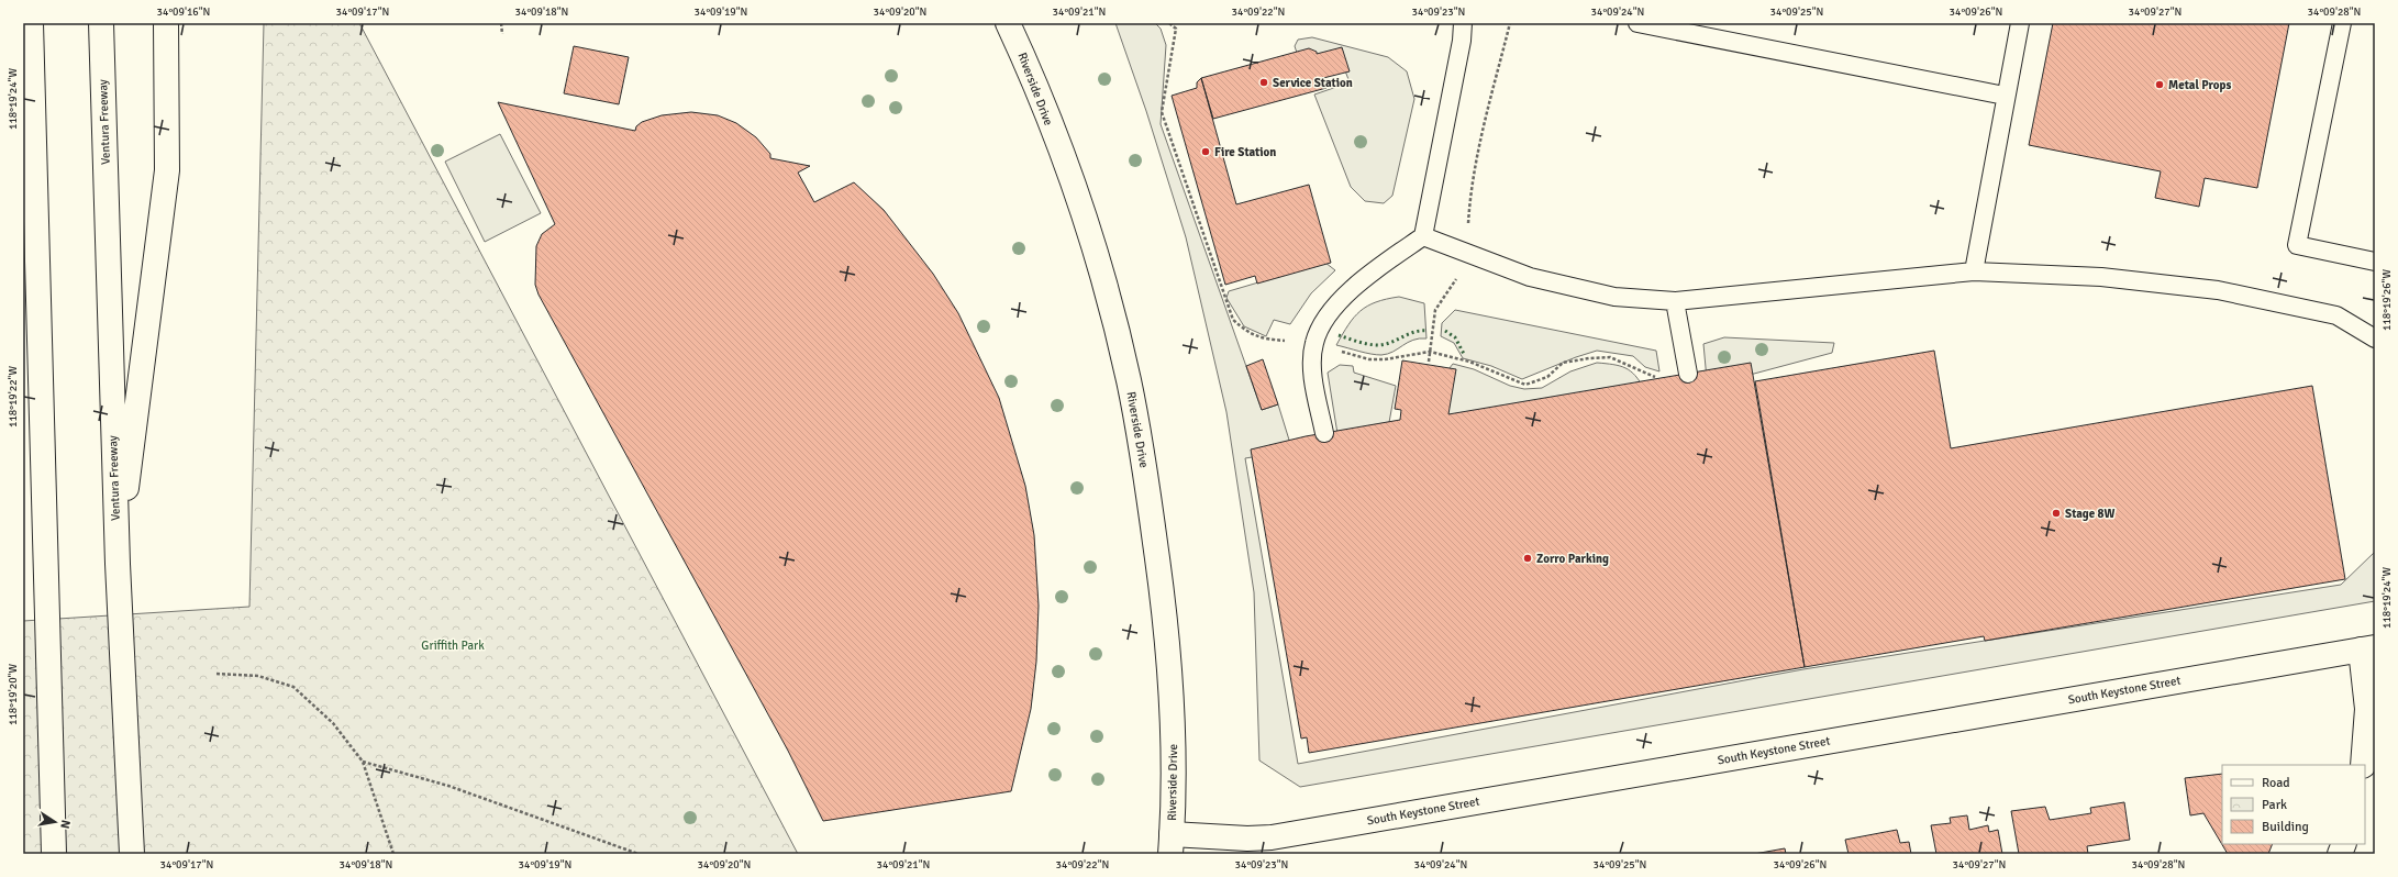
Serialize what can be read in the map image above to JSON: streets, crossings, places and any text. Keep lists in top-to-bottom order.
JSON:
{
  "streets": {
    "main road": ["Riverside Drive", "Ventura Freeway", "South Keystone Street"]
  },
  "crossings": [
    ["Riverside Drive", "South Keystone Street"]
  ],
  "parks": ["Griffith Park"],
  "places": [
    "Service Station",
    "Metal Props",
    "Fire Station",
    "Stage 8W",
    "Zorro Parking"
  ],
  "legend": ["Road", "Park", "Building"],
  "north": "right",
  "coordinates": [
    "34°09'16\"N",
    "34°09'17\"N",
    "34°09'18\"N",
    "34°09'19\"N",
    "34°09'20\"N",
    "34°09'21\"N",
    "34°09'22\"N",
    "34°09'23\"N",
    "34°09'24\"N",
    "34°09'25\"N",
    "34°09'26\"N",
    "34°09'27\"N",
    "34°09'28\"N",
    "118°19'24\"W",
    "118°19'26\"W",
    "118°19'22\"W",
    "118°19'20\"W"
  ]
}
